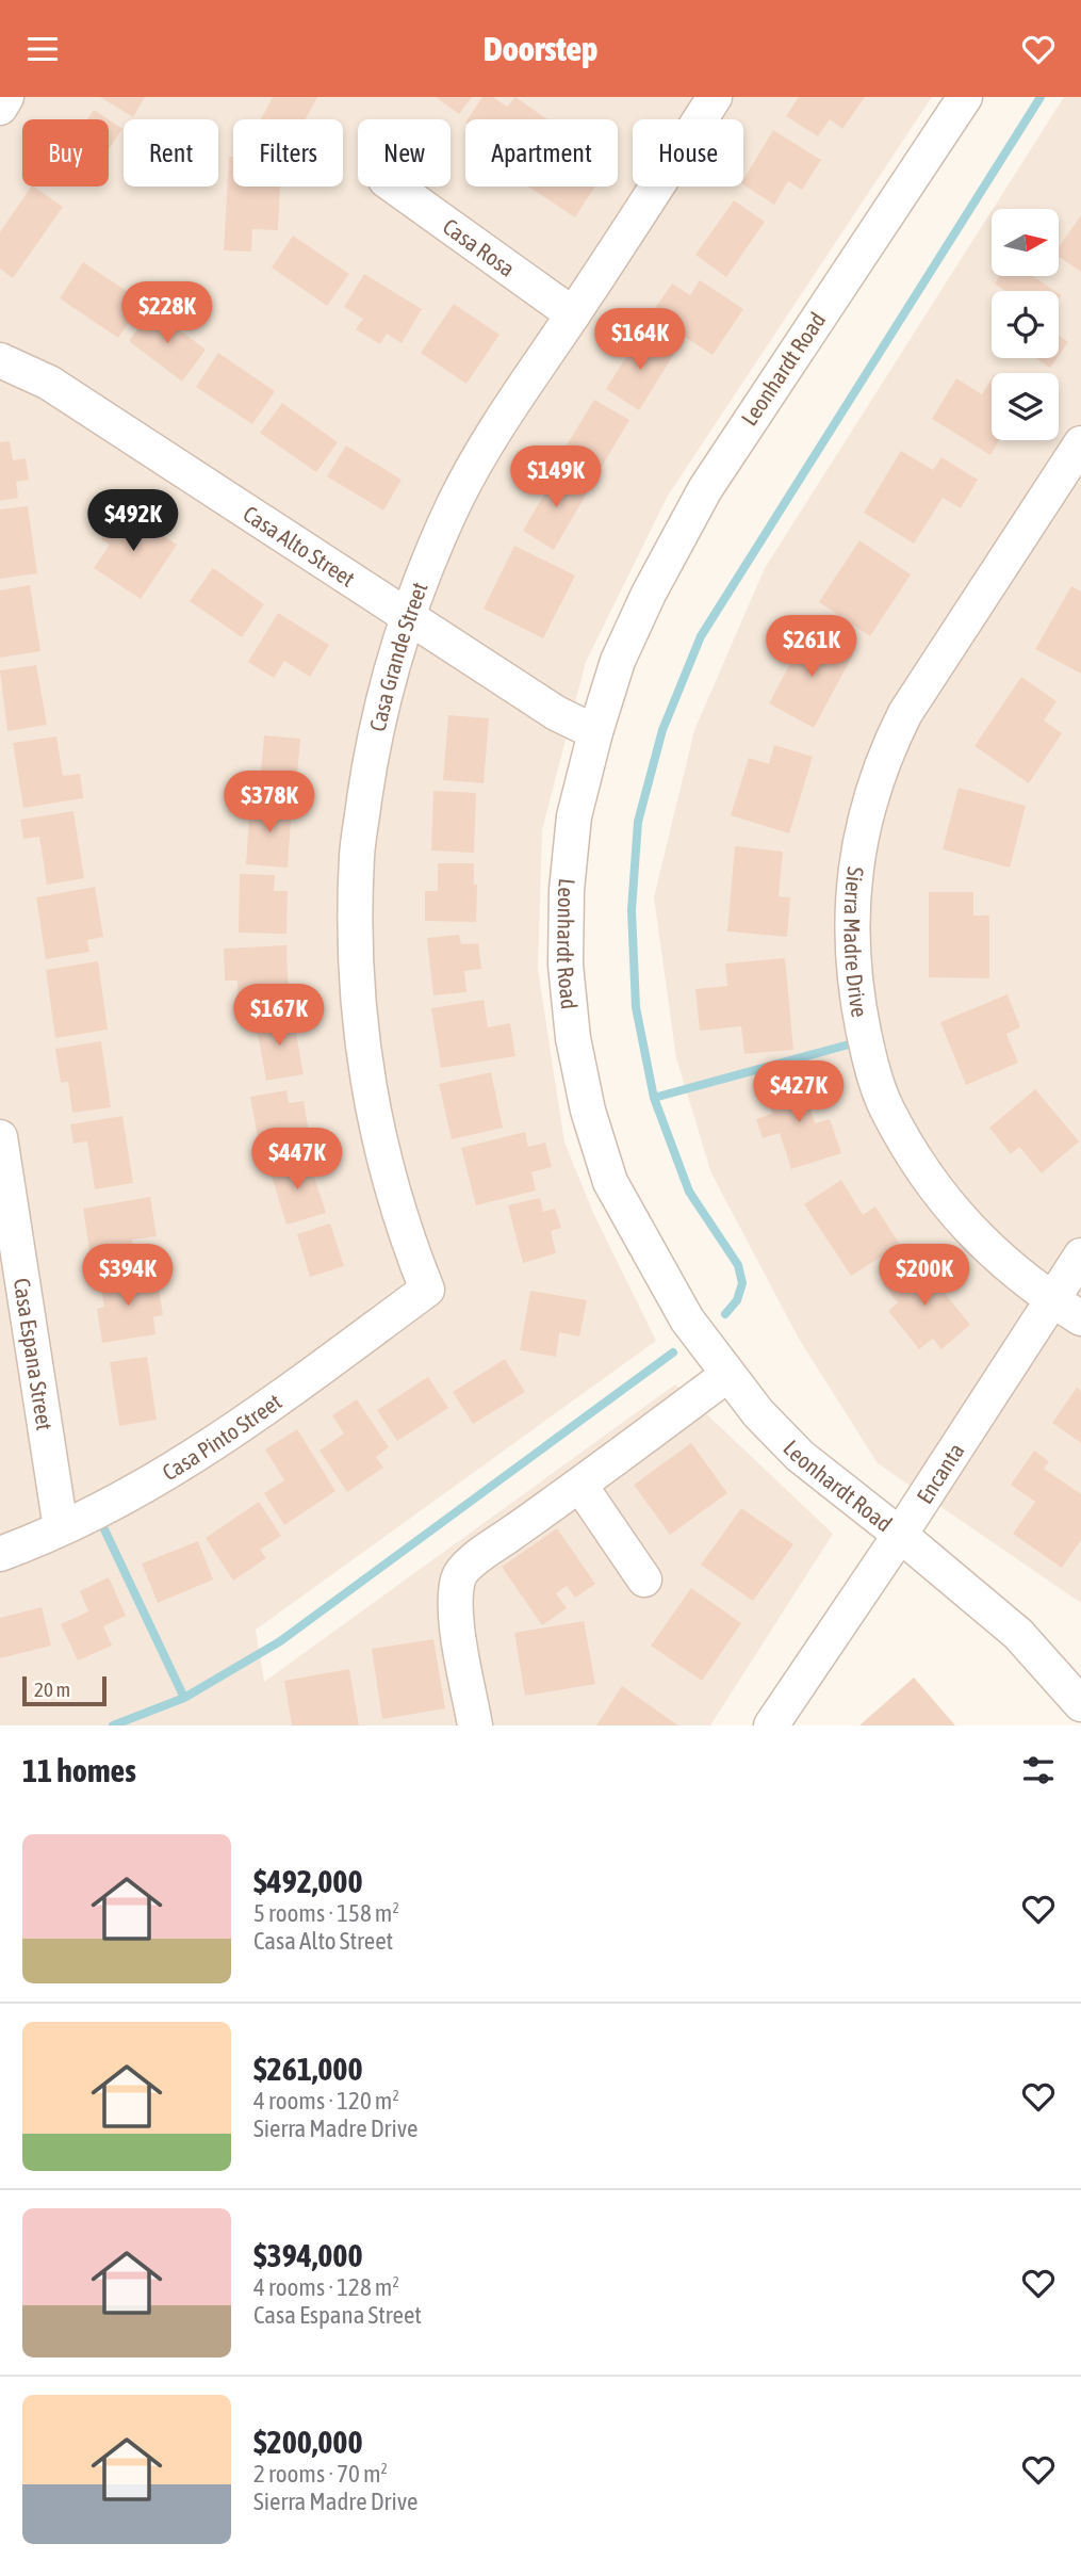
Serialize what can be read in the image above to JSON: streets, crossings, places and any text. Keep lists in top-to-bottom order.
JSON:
{
  "streets": {
    "street": [
      "Casa Rosa",
      "Leonhardt Road",
      "Casa Alto Street",
      "Casa Grande Street",
      "Sierra Madre Drive",
      "Casa Espana Street",
      "Casa Pinto Street",
      "Encanta"
    ]
  },
  "crossings": [
    ["Casa Rosa", "Casa Grande Street"],
    ["Leonhardt Road", "Casa Alto Street"],
    ["Leonhardt Road", "Encanta"],
    ["Casa Alto Street", "Casa Grande Street"],
    ["Casa Grande Street", "Casa Pinto Street"],
    ["Sierra Madre Drive", "Encanta"],
    ["Casa Espana Street", "Casa Pinto Street"]
  ],
  "scale_bar": "20 m",
  "north": "right",
  "page": {
    "header": "Doorstep",
    "chip": [
      "Buy",
      "Rent",
      "Filters",
      "New",
      "Apartment",
      "House"
    ],
    "price": [
      "$228K",
      "$164K",
      "$149K",
      "$492K",
      "$261K",
      "$378K",
      "$167K",
      "$427K",
      "$447K",
      "$394K",
      "$200K"
    ],
    "scale": "20 m",
    "heading": "11 homes",
    "list": [
      {
        "name": "$492,000",
        "note": "5 rooms · 158 m² · Casa Alto Street"
      },
      {
        "name": "$261,000",
        "note": "4 rooms · 120 m² · Sierra Madre Drive"
      },
      {
        "name": "$394,000",
        "note": "4 rooms · 128 m² · Casa Espana Street"
      },
      {
        "name": "$200,000",
        "note": "2 rooms · 70 m² · Sierra Madre Drive"
      }
    ]
  }
}
